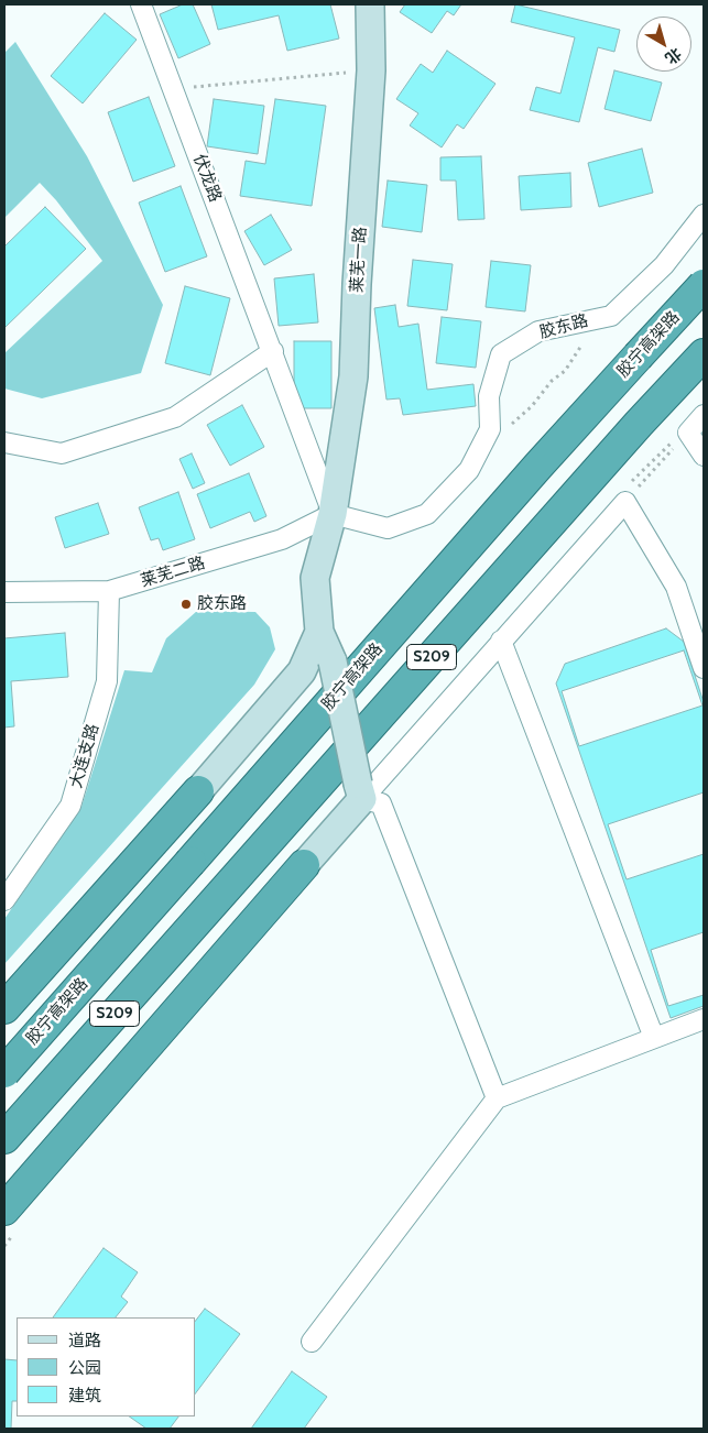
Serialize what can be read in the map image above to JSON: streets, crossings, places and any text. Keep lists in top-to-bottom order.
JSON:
{
  "streets": {
    "highway": ["胶宁高架路", "S209"],
    "main road": ["莱芜一路"],
    "street": [
      "伏龙路",
      "胶东路",
      "莱芜二路",
      "大连支路"
    ]
  },
  "crossings": [
    ["伏龙路", "莱芜一路"],
    ["伏龙路", "胶东路"],
    ["伏龙路", "莱芜二路"],
    ["莱芜一路", "胶东路"],
    ["莱芜一路", "莱芜二路"],
    ["胶东路", "莱芜二路"],
    ["莱芜二路", "大连支路"]
  ],
  "places": ["胶东路"],
  "legend": ["道路", "公园", "建筑"],
  "north": "bottom right"
}
